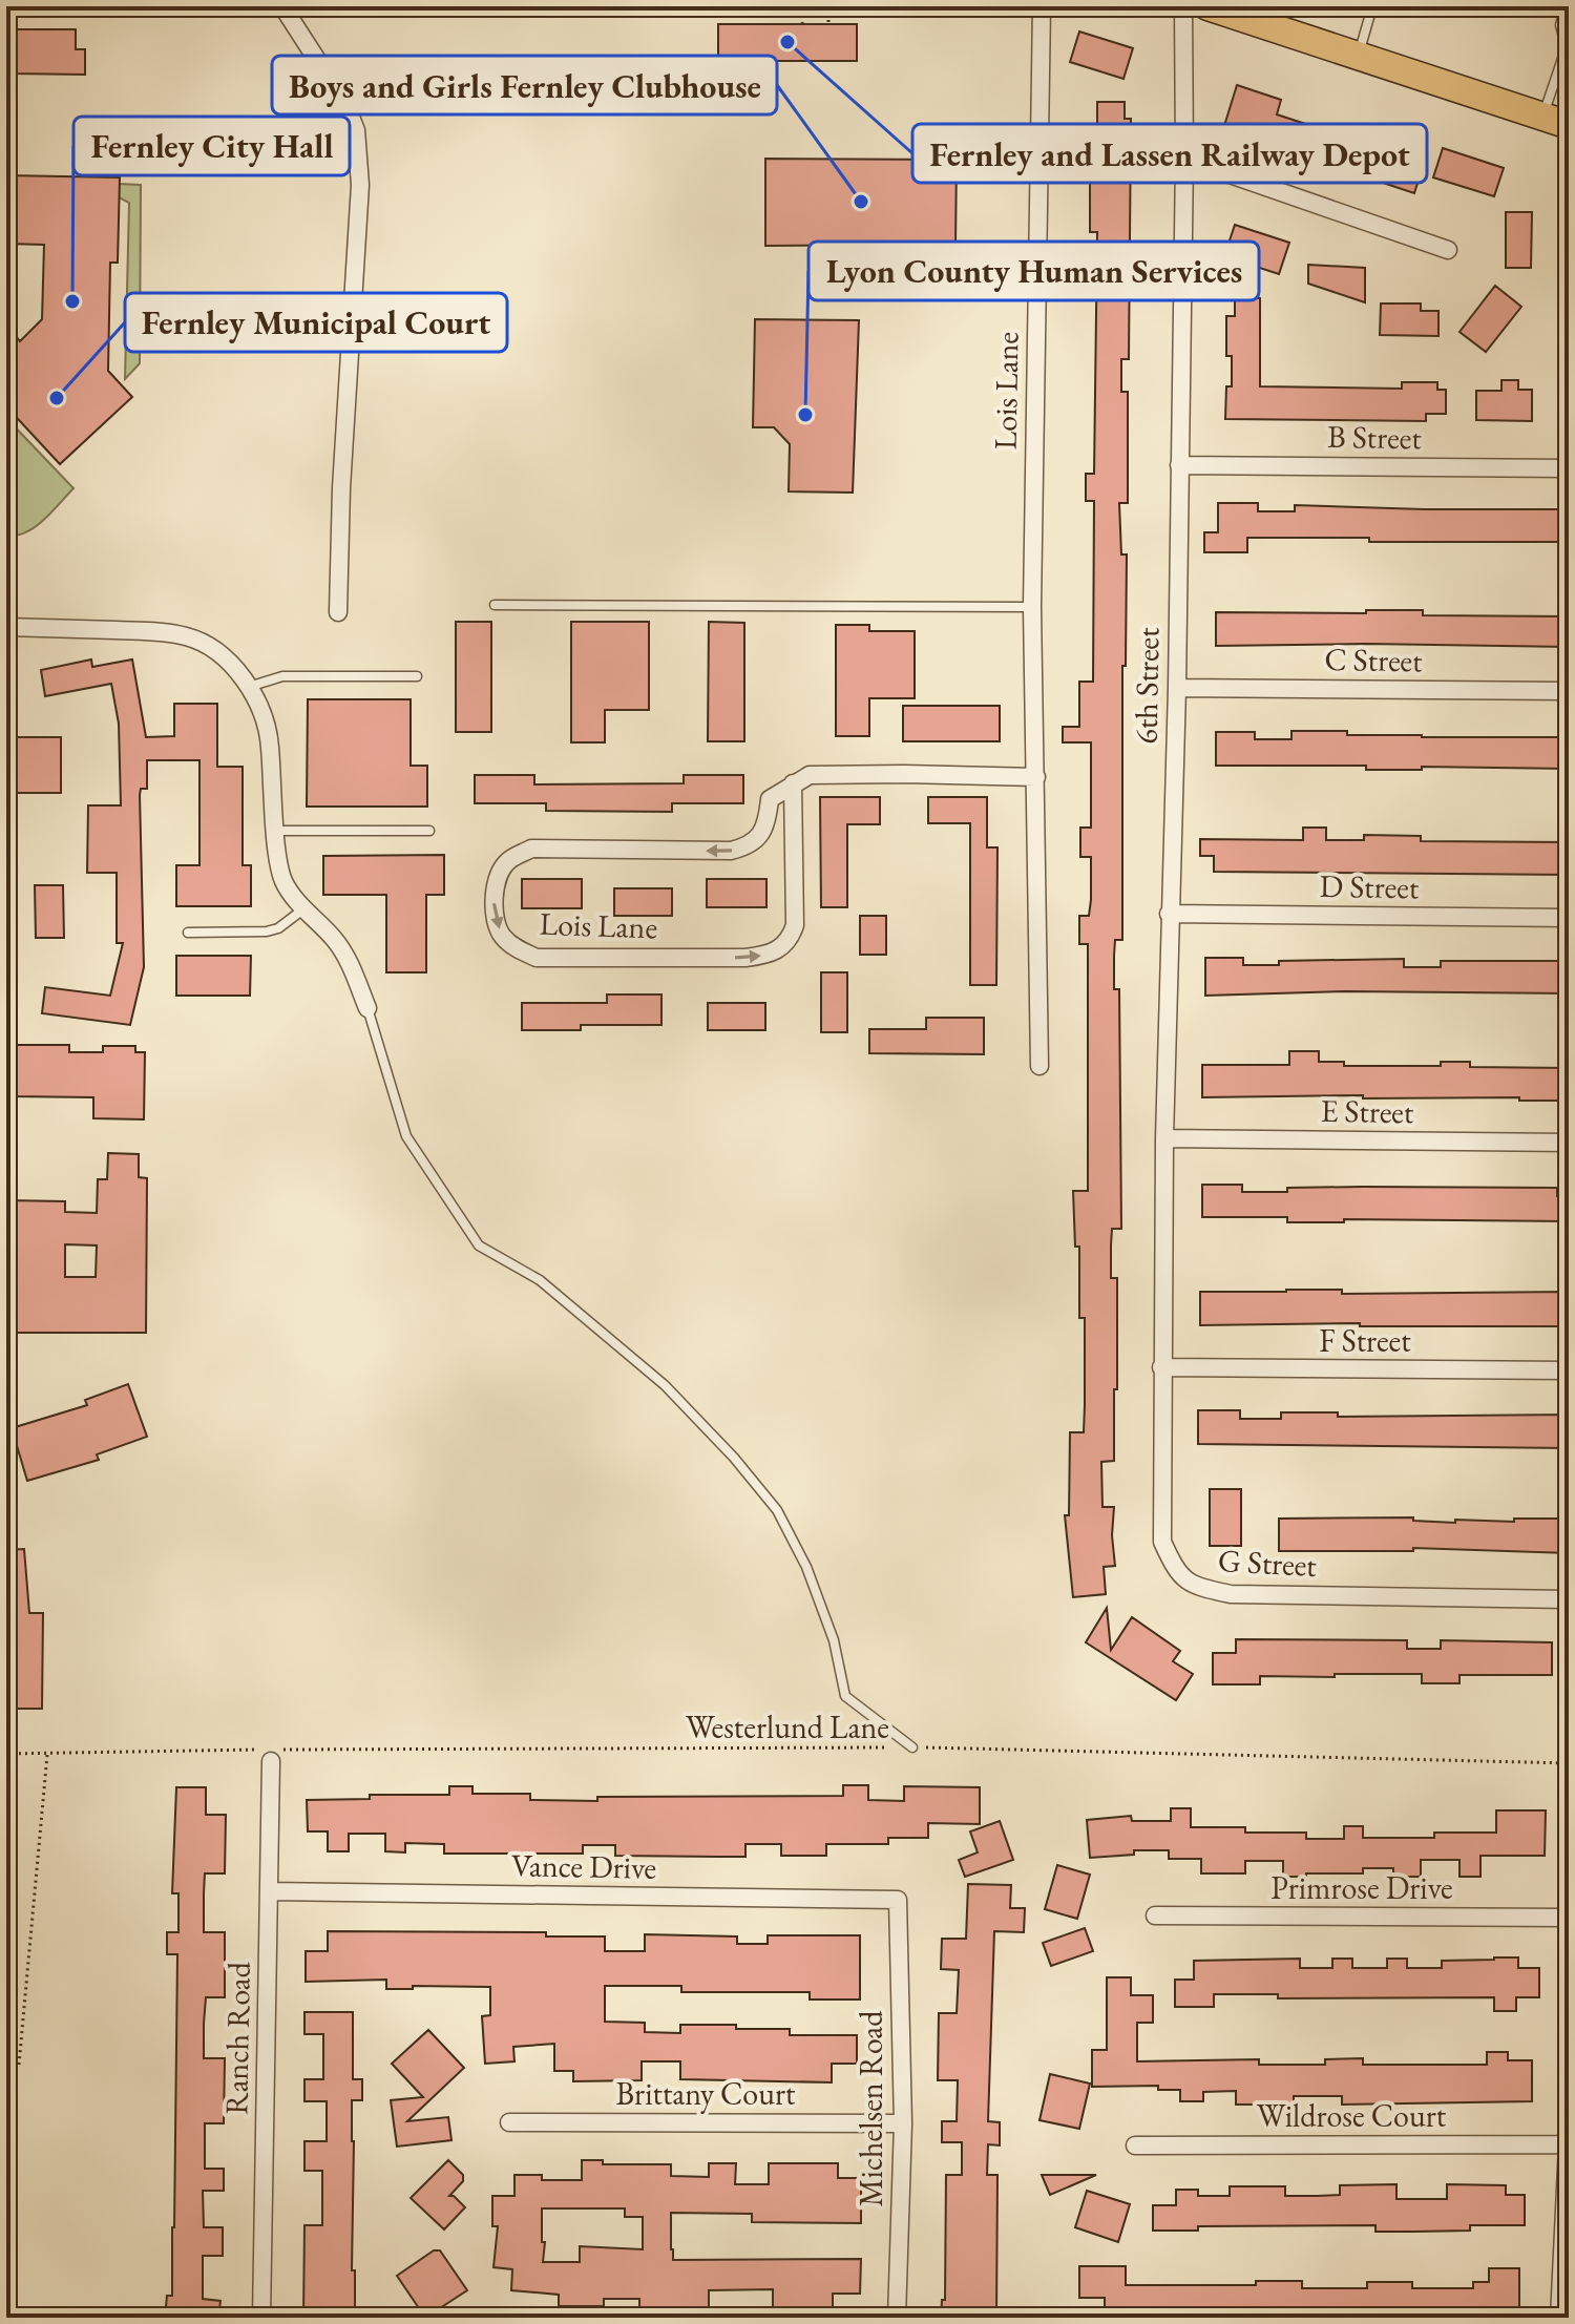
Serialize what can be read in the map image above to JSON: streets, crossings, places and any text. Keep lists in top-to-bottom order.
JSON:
{
  "streets": {
    "street": [
      "Lois Lane",
      "B Street",
      "C Street",
      "6th Street",
      "D Street",
      "E Street",
      "F Street",
      "G Street",
      "Vance Drive",
      "Primrose Drive",
      "Ranch Road",
      "Brittany Court",
      "Michelsen Road",
      "Wildrose Court"
    ],
    "path": ["Westerlund Lane"]
  },
  "crossings": [
    ["B Street", "6th Street"],
    ["C Street", "6th Street"],
    ["6th Street", "D Street"],
    ["6th Street", "E Street"],
    ["6th Street", "F Street"],
    ["6th Street", "G Street"],
    ["F Street", "G Street"],
    ["Westerlund Lane", "Ranch Road"],
    ["Vance Drive", "Ranch Road"],
    ["Vance Drive", "Michelsen Road"],
    ["Brittany Court", "Michelsen Road"]
  ],
  "places": [
    "Fernley and Lassen Railway Depot",
    "Boys and Girls Fernley Clubhouse",
    "Fernley City Hall",
    "Fernley Municipal Court",
    "Lyon County Human Services"
  ]
}
